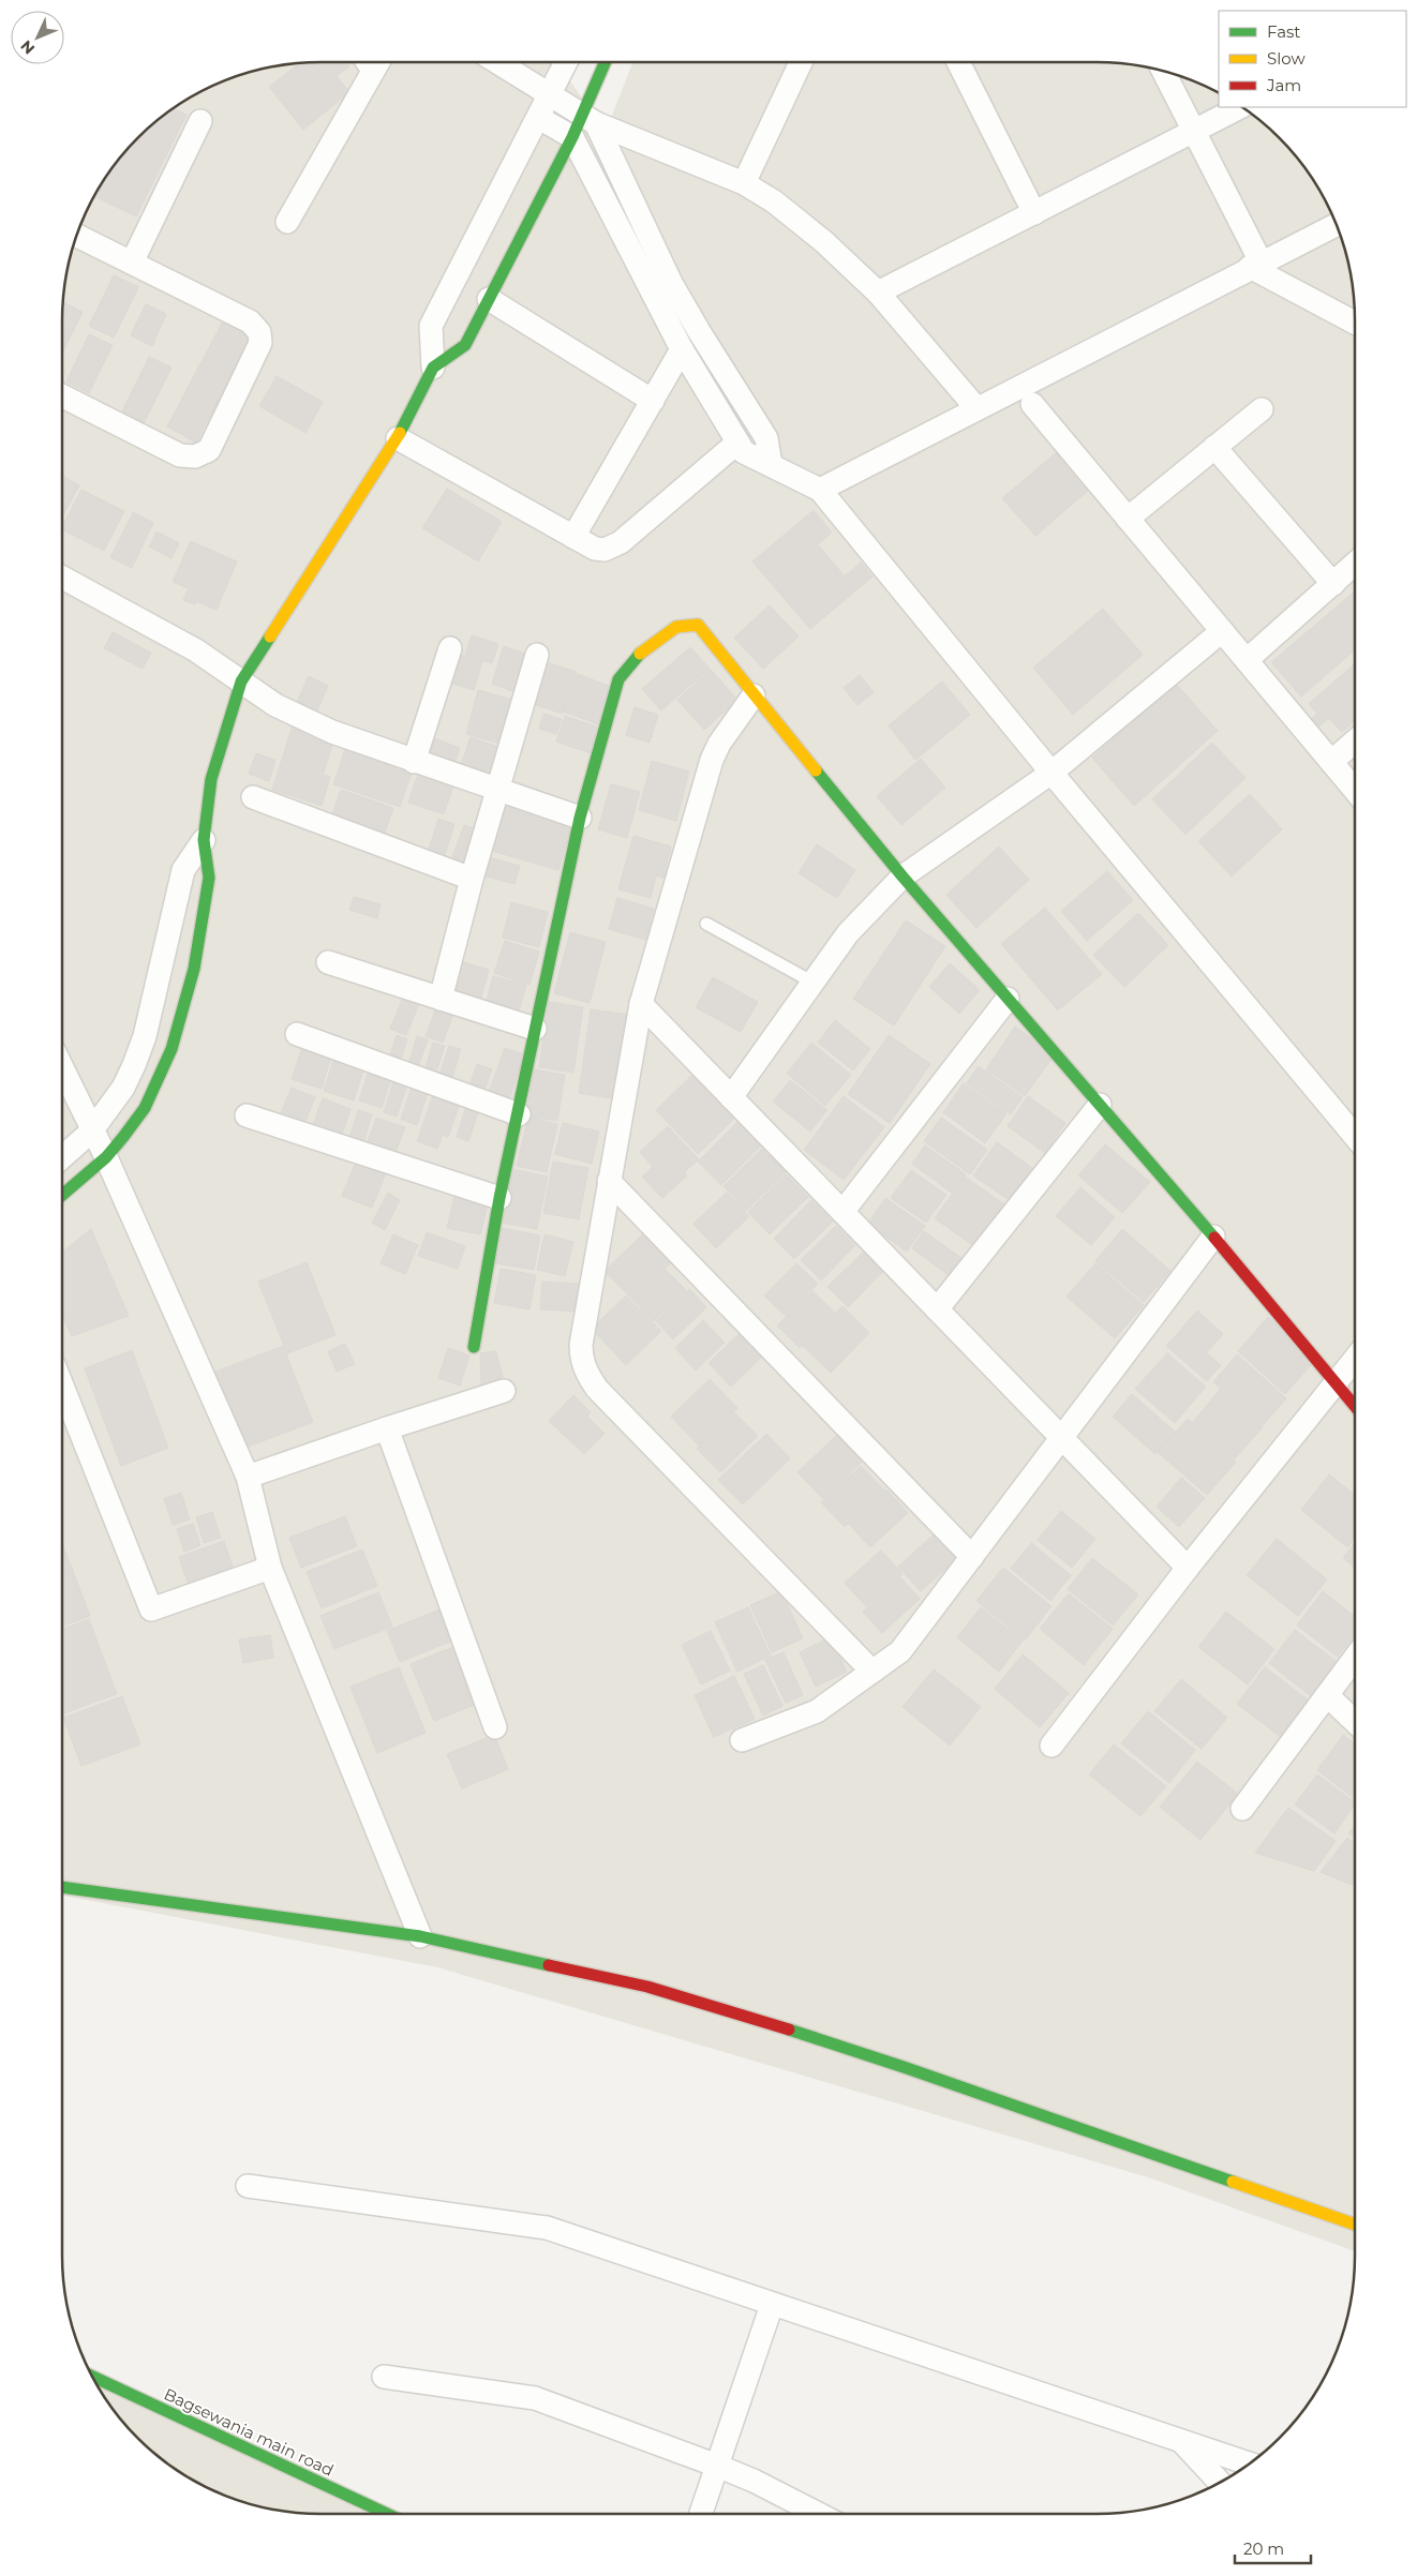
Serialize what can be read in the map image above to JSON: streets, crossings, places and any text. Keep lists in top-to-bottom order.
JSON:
{
  "streets": {
    "street": ["Bagsewania main road"]
  },
  "legend": ["Fast", "Slow", "Jam"],
  "scale_bar": "20 m",
  "north": "bottom left"
}
